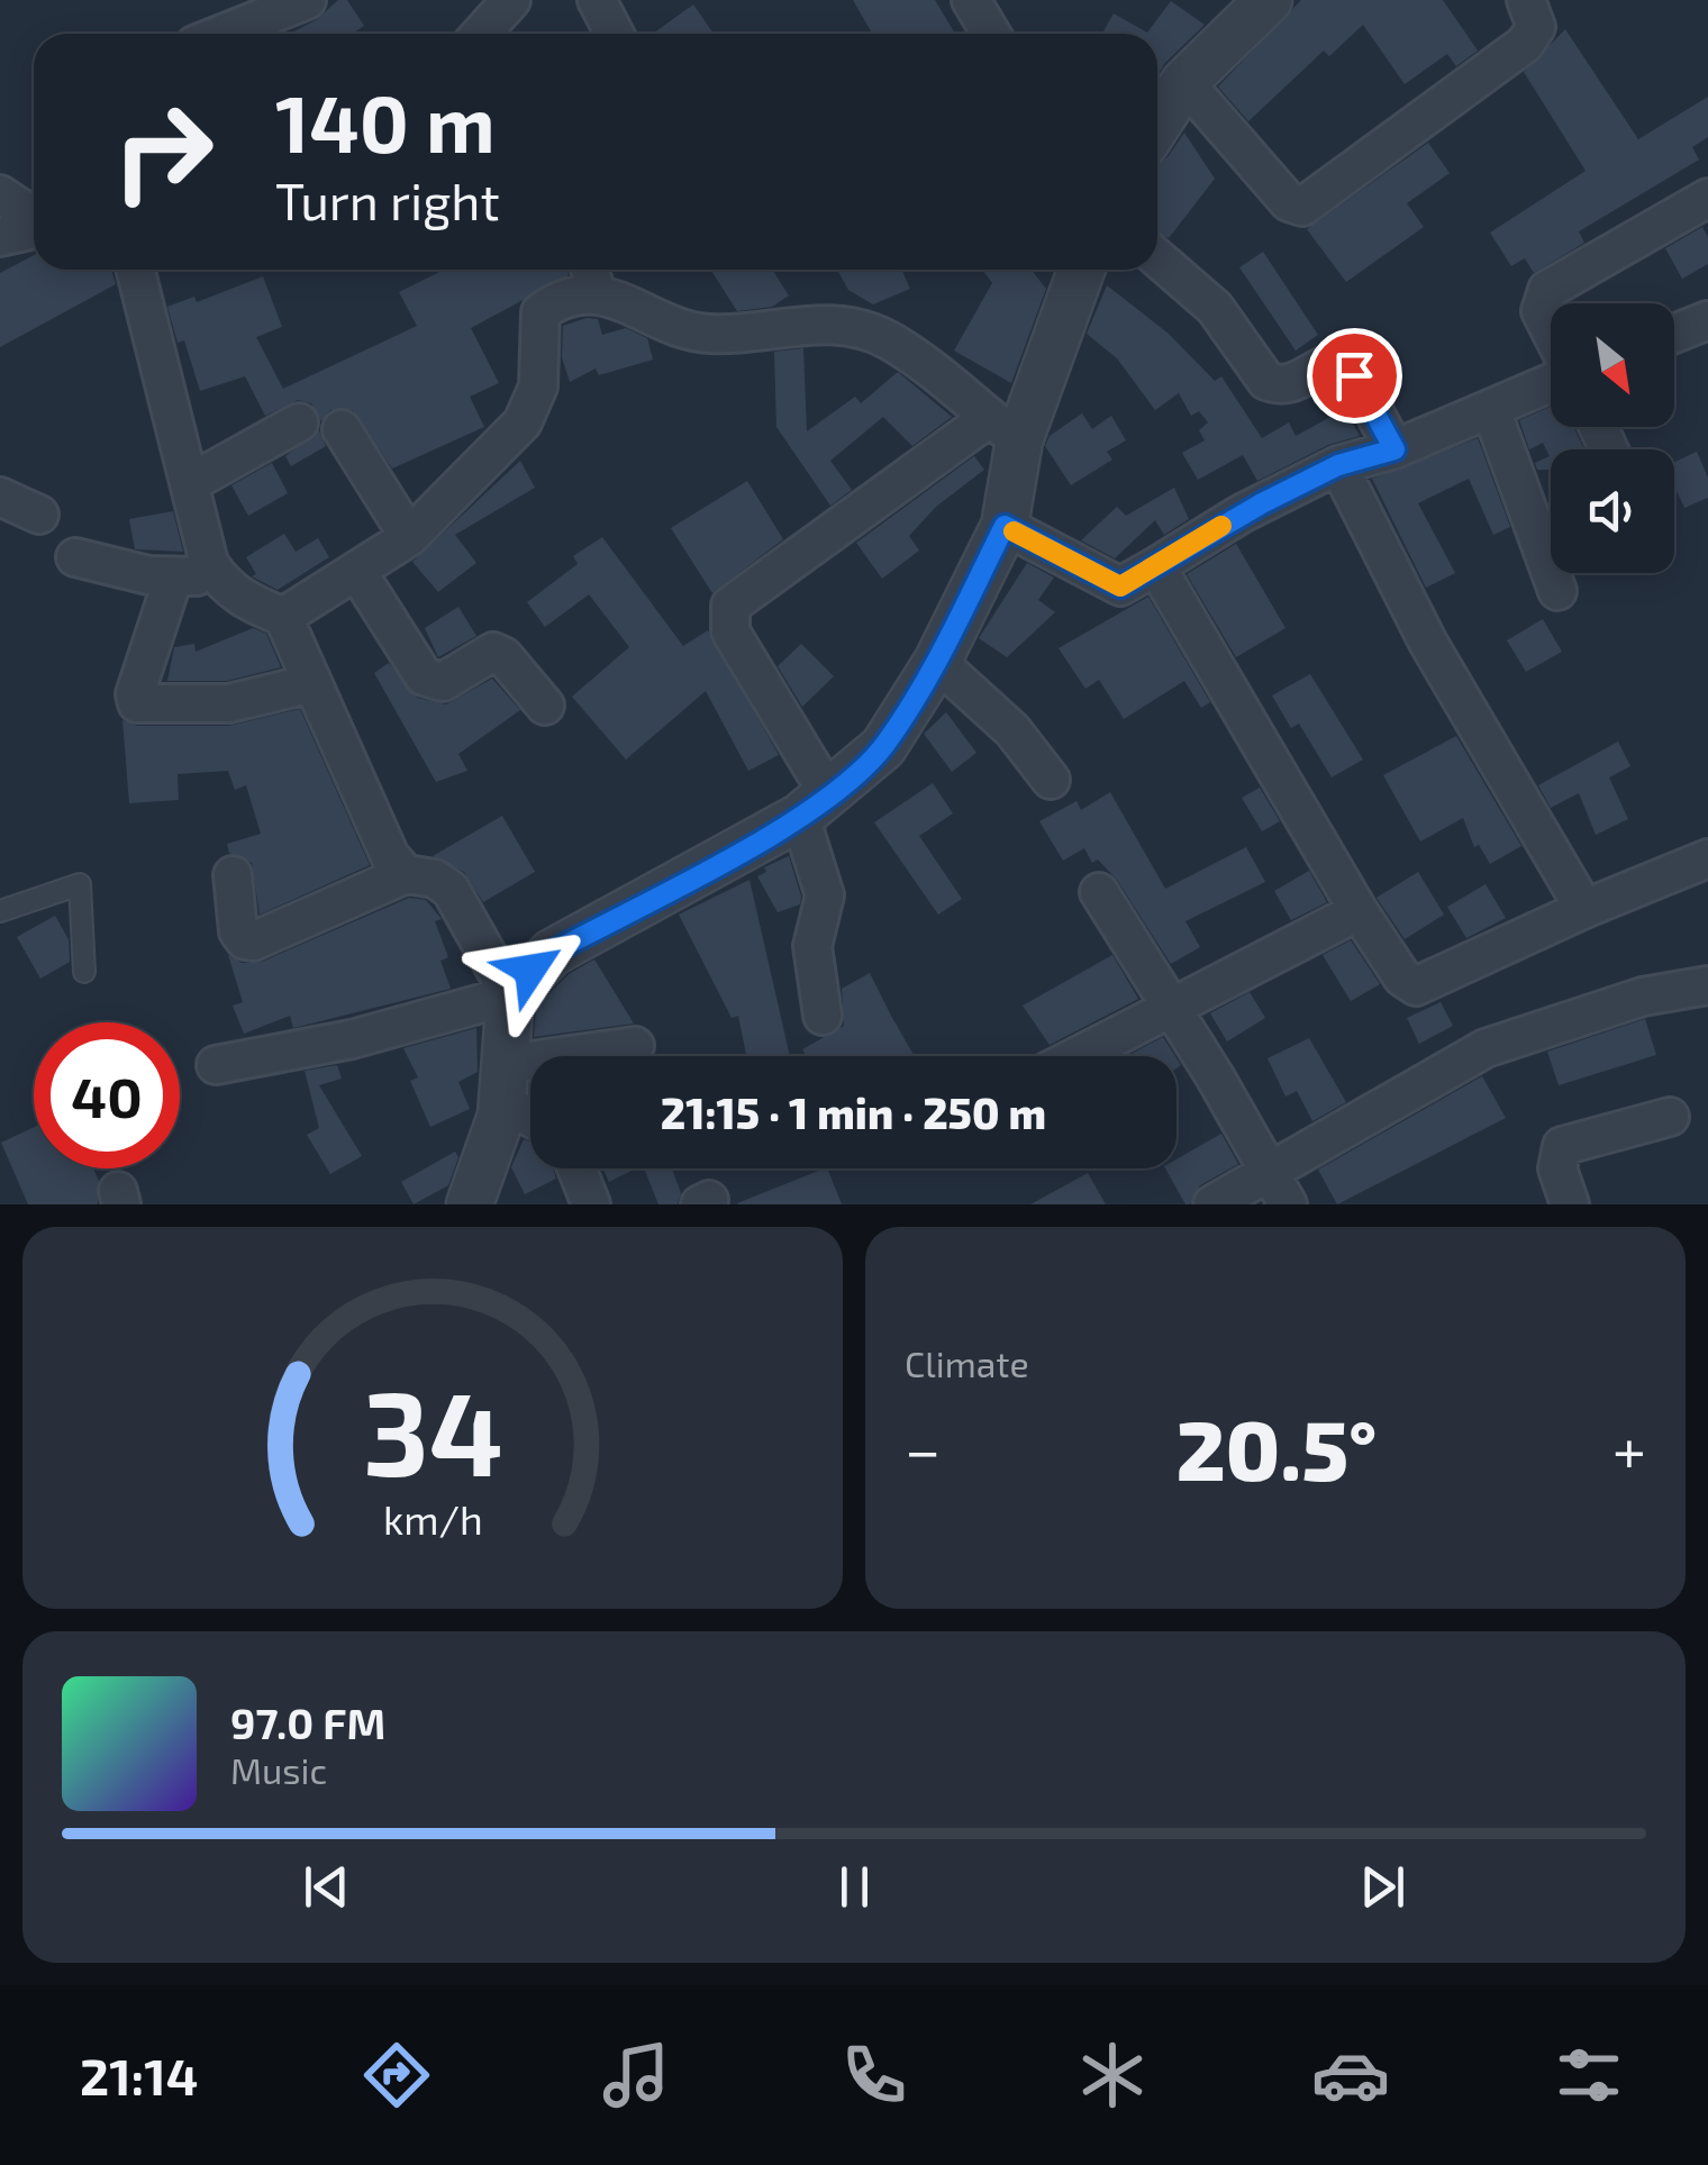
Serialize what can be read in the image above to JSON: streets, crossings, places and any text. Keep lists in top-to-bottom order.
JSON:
{
  "north": "bottom right",
  "page": {
    "turn": ["140 m", "Turn right"],
    "limit": "40",
    "trip": "21:15 · 1 min · 250 m",
    "tile": "Climate",
    "heat": ["−", "20.5°", "+"],
    "song": ["97.0 FM", "Music"],
    "tabs": "21:14",
    "gauge": ["34", "km/h"]
  }
}
